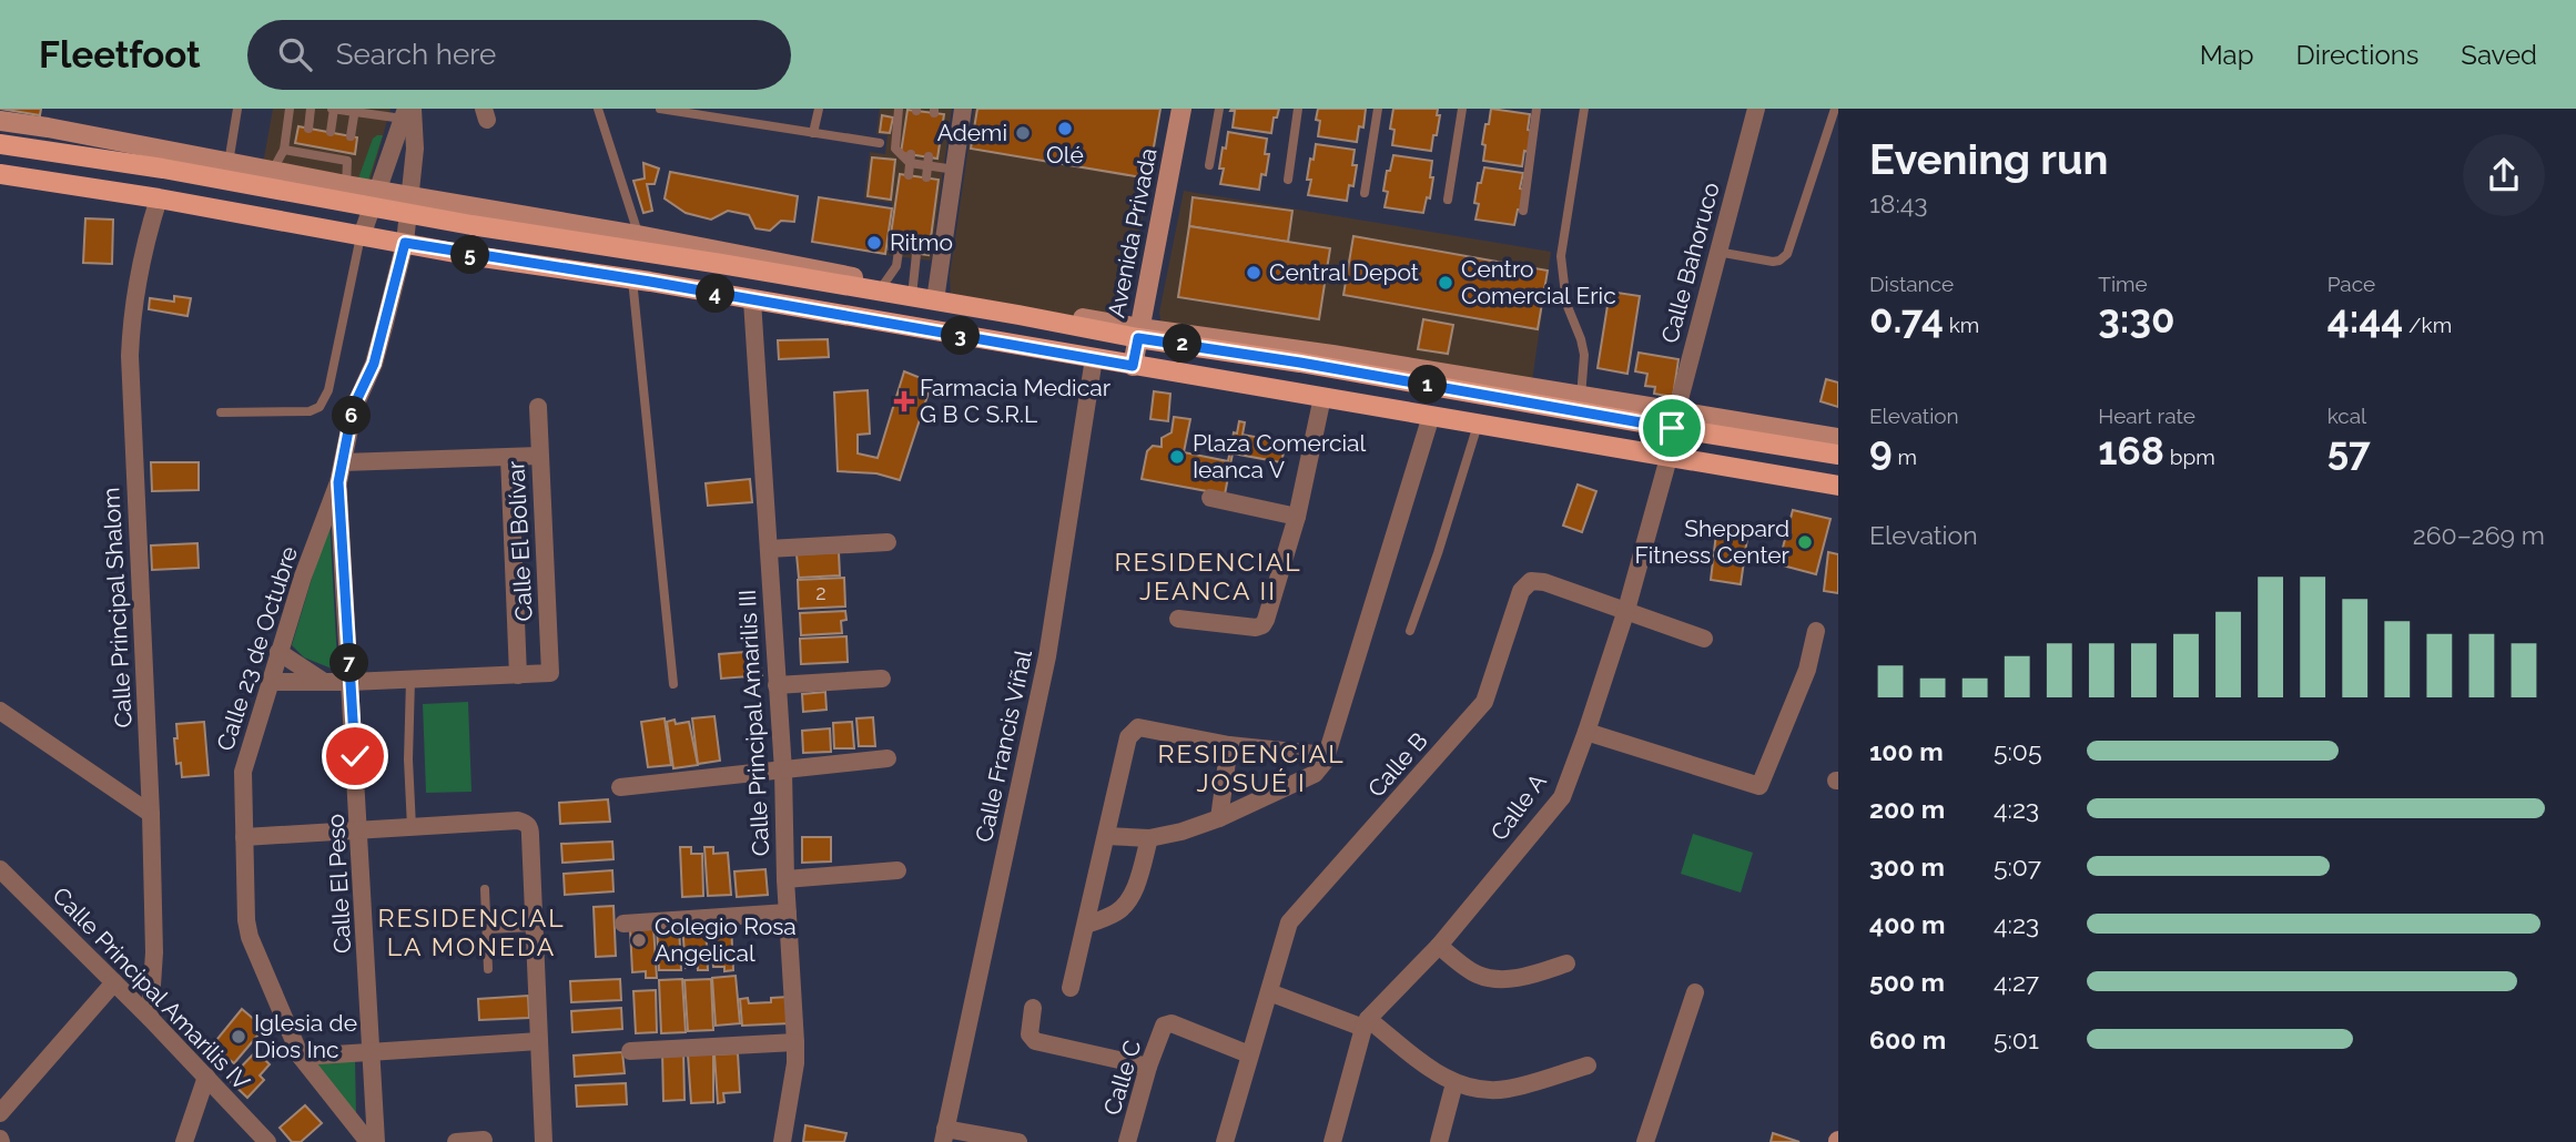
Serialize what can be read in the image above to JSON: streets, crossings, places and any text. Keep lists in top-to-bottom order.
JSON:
{
  "streets": {
    "street": [
      "Avenida Privada",
      "Calle Bahoruco",
      "Calle El Bolívar",
      "Calle Principal Shalom",
      "Calle 23 de Octubre",
      "Calle Principal Amarilis III",
      "Calle Francis Viñal",
      "Calle B",
      "Calle A",
      "Calle El Peso",
      "Calle Principal Amarilis IV",
      "Calle C"
    ]
  },
  "crossings": [
    ["Calle Principal Shalom", "Calle Principal Amarilis IV"],
    ["Calle 23 de Octubre", "Calle El Peso"],
    ["Calle B", "Calle A"],
    ["Calle B", "Calle C"]
  ],
  "districts": ["RESIDENCIAL JEANCA II", "RESIDENCIAL JOSUÉ I", "RESIDENCIAL LA MONEDA"],
  "places": {
    "other": [
      "Olé",
      "Ademi",
      "Ritmo",
      "Central Depot",
      "Centro Comercial Eric",
      "Plaza Comercial Ieanca V",
      "Sheppard Fitness Center",
      "Colegio Rosa Angelical",
      "Iglesia de Dios Inc"
    ],
    "health": ["Farmacia Medicar G B C S.R.L"]
  },
  "house_numbers": ["2"],
  "page": {
    "header": "Fleetfoot",
    "search": "Search here",
    "nav": ["Map", "Directions", "Saved"],
    "heading": ["Evening run", "18:43"],
    "pins": [
      "5",
      "4",
      "3",
      "2",
      "1",
      "6",
      "7"
    ],
    "stats": [
      ["Distance", "0.74 km"],
      ["Time", "3:30"],
      ["Pace", "4:44 /km"],
      ["Elevation", "9 m"],
      ["Heart rate", "168 bpm"],
      ["kcal", "57"]
    ],
    "chart": ["Elevation", "260–269 m"],
    "list": [
      {
        "name": "100 m",
        "note": "5:05"
      },
      {
        "name": "200 m",
        "note": "4:23"
      },
      {
        "name": "300 m",
        "note": "5:07"
      },
      {
        "name": "400 m",
        "note": "4:23"
      },
      {
        "name": "500 m",
        "note": "4:27"
      },
      {
        "name": "600 m",
        "note": "5:01"
      }
    ]
  }
}
